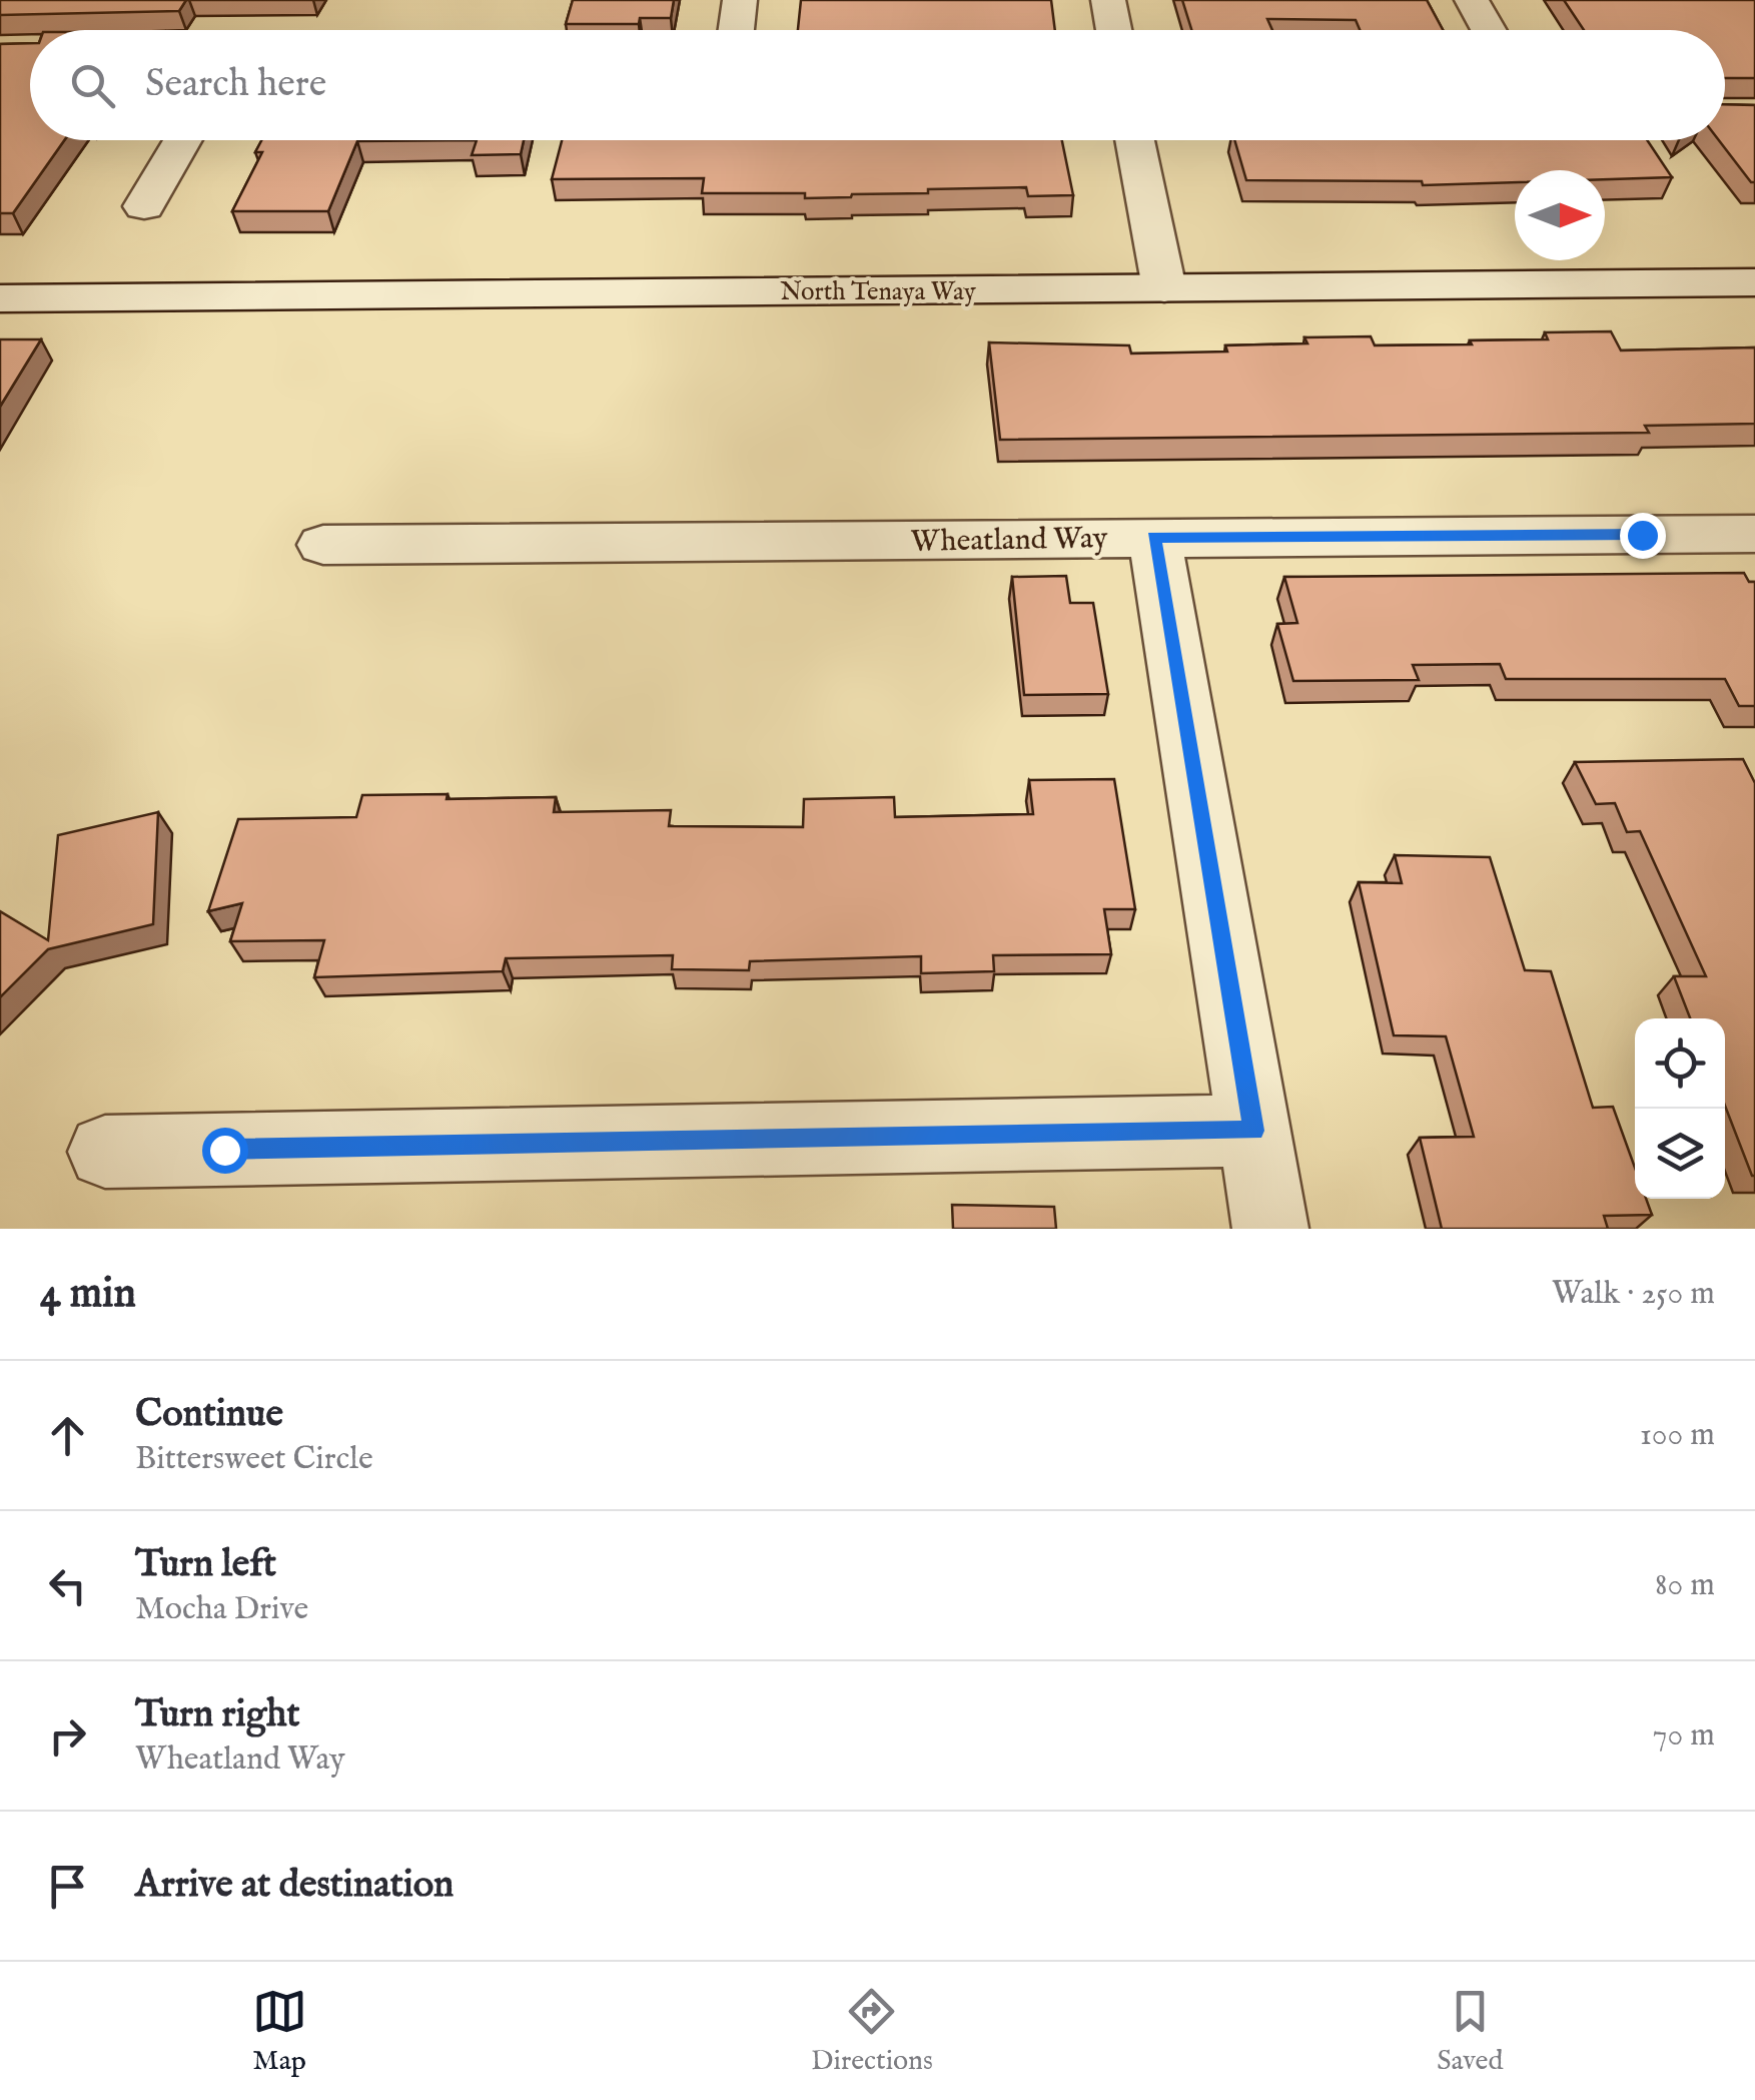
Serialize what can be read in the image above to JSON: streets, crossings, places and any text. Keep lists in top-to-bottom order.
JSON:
{
  "streets": {
    "street": ["North Tenaya Way", "Wheatland Way"]
  },
  "north": "right",
  "page": {
    "search": "Search here",
    "heading": ["4 min", "Walk · 250 m"],
    "list": [
      ["Continue", "Bittersweet Circle", "100 m"],
      ["Turn left", "Mocha Drive", "80 m"],
      ["Turn right", "Wheatland Way", "70 m"],
      "Arrive at destination"
    ],
    "nav": ["Map", "Directions", "Saved"]
  }
}
